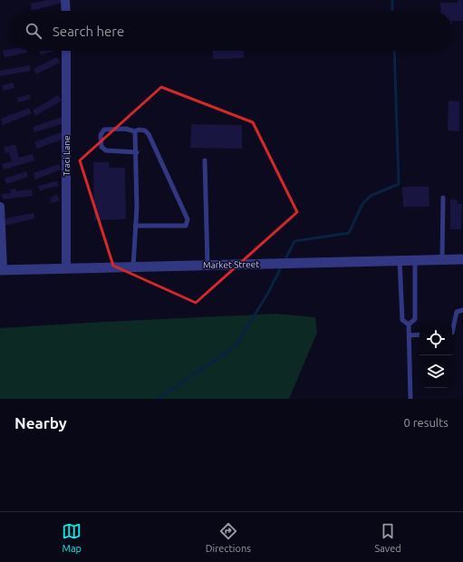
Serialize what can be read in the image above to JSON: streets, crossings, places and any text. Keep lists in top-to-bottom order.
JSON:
{
  "streets": {
    "street": ["Traci Lane", "Market Street"]
  },
  "crossings": [
    ["Traci Lane", "Market Street"]
  ],
  "page": {
    "search": "Search here",
    "heading": ["Nearby", "0 results"],
    "nav": ["Map", "Directions", "Saved"]
  }
}
